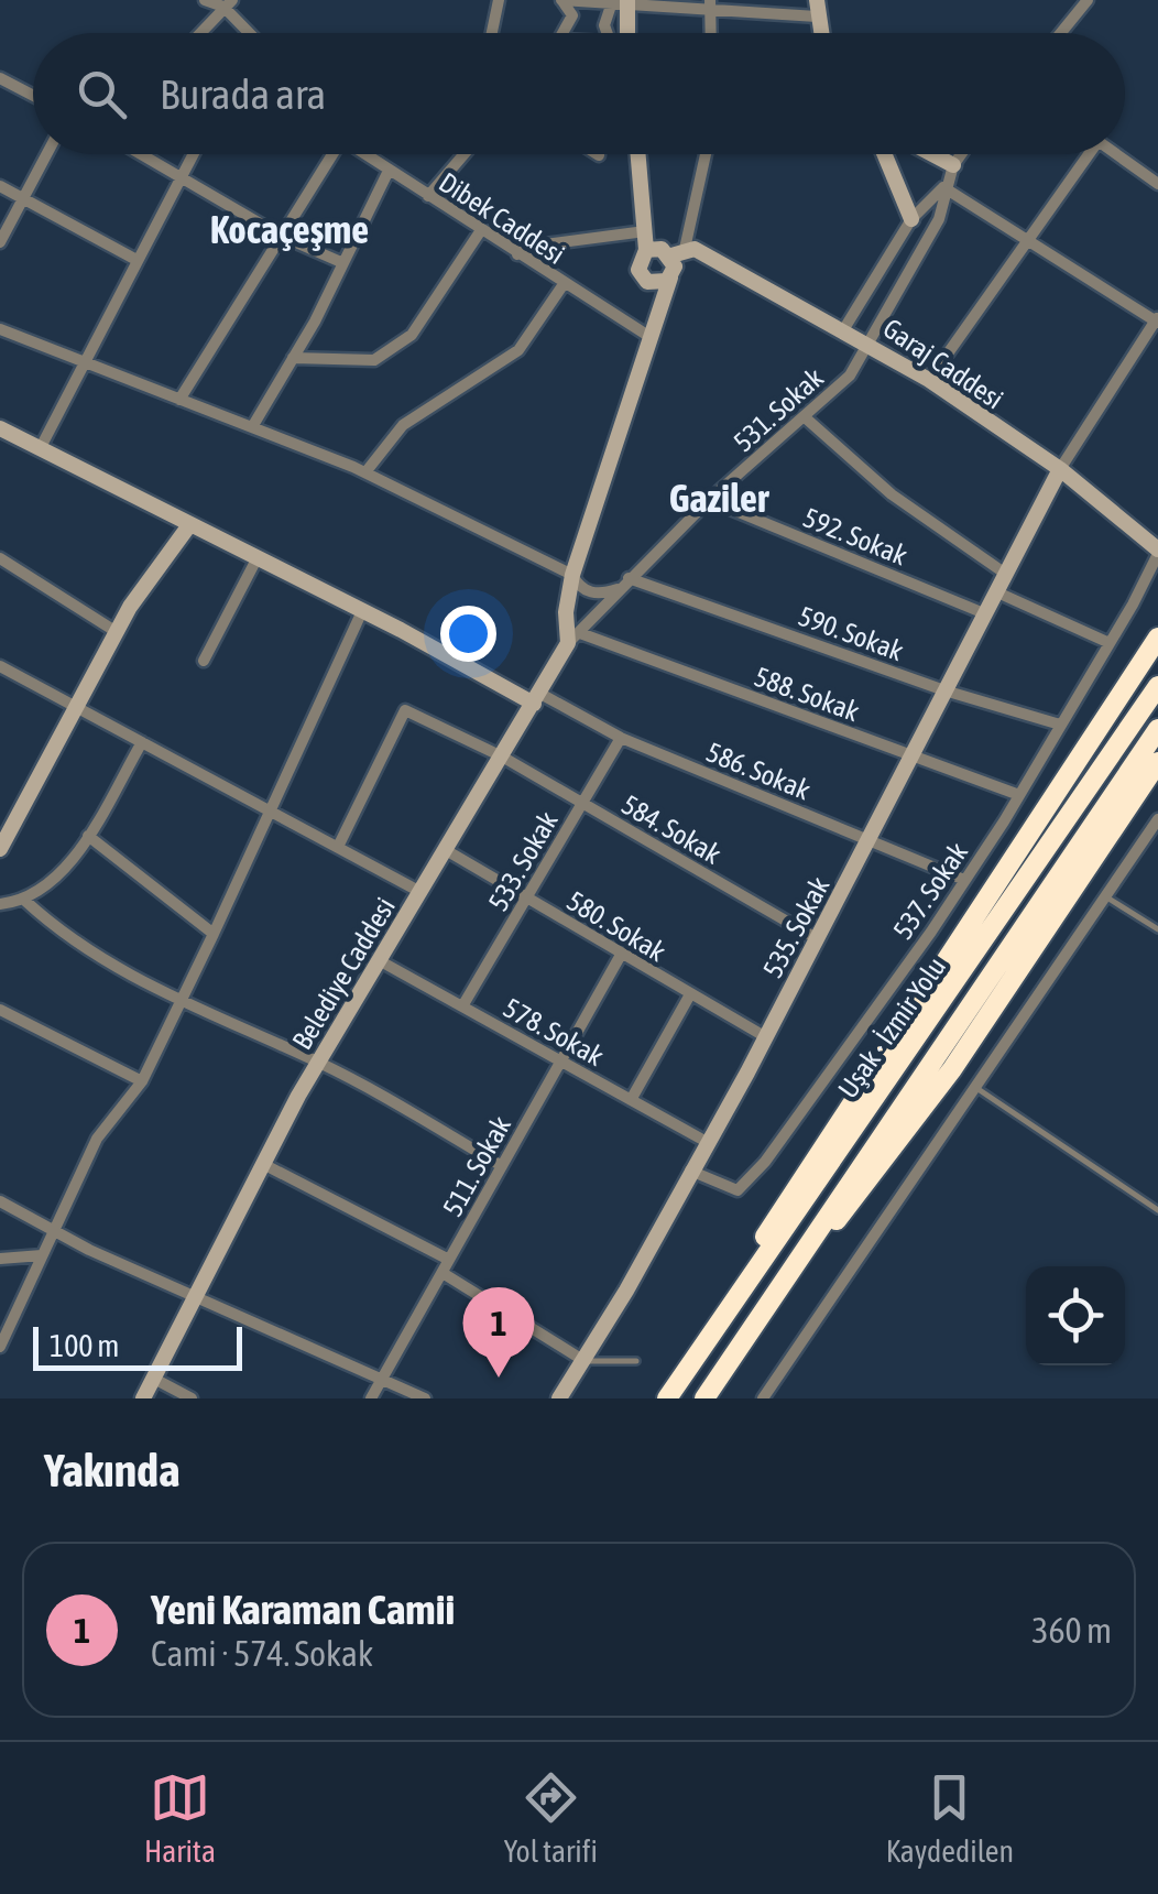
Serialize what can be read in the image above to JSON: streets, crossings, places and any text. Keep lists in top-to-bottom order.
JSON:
{
  "streets": {
    "highway": ["Uşak - İzmir Yolu"],
    "street": [
      "Dibek Caddesi",
      "Garaj Caddesi",
      "531. Sokak",
      "592. Sokak",
      "590. Sokak",
      "588. Sokak",
      "586. Sokak",
      "584. Sokak",
      "533. Sokak",
      "537. Sokak",
      "580. Sokak",
      "535. Sokak",
      "Belediye Caddesi",
      "578. Sokak",
      "511. Sokak"
    ]
  },
  "crossings": [
    ["Dibek Caddesi", "Belediye Caddesi"],
    ["Garaj Caddesi", "531. Sokak"],
    ["Garaj Caddesi", "537. Sokak"],
    ["Garaj Caddesi", "535. Sokak"],
    ["Garaj Caddesi", "Belediye Caddesi"],
    ["531. Sokak", "592. Sokak"],
    ["531. Sokak", "590. Sokak"],
    ["531. Sokak", "588. Sokak"],
    ["531. Sokak", "Belediye Caddesi"],
    ["592. Sokak", "535. Sokak"],
    ["590. Sokak", "537. Sokak"],
    ["590. Sokak", "535. Sokak"],
    ["588. Sokak", "537. Sokak"],
    ["588. Sokak", "535. Sokak"],
    ["588. Sokak", "Belediye Caddesi"],
    ["586. Sokak", "533. Sokak"],
    ["586. Sokak", "537. Sokak"],
    ["586. Sokak", "535. Sokak"],
    ["586. Sokak", "Belediye Caddesi"],
    ["584. Sokak", "533. Sokak"],
    ["584. Sokak", "535. Sokak"],
    ["584. Sokak", "Belediye Caddesi"],
    ["533. Sokak", "580. Sokak"],
    ["533. Sokak", "578. Sokak"],
    ["537. Sokak", "535. Sokak"],
    ["580. Sokak", "535. Sokak"],
    ["580. Sokak", "Belediye Caddesi"],
    ["580. Sokak", "511. Sokak"],
    ["535. Sokak", "578. Sokak"],
    ["Belediye Caddesi", "578. Sokak"],
    ["578. Sokak", "511. Sokak"]
  ],
  "districts": ["Kocaçeşme", "Gaziler"],
  "scale_bar": "100 m",
  "page": {
    "search": "Burada ara",
    "pins": "1",
    "scale": "100 m",
    "heading": "Yakında",
    "list": [
      {
        "mark": "1",
        "name": "Yeni Karaman Camii",
        "note": "Cami · 574. Sokak",
        "value": "360 m"
      }
    ],
    "nav": ["Harita", "Yol tarifi", "Kaydedilen"]
  }
}
